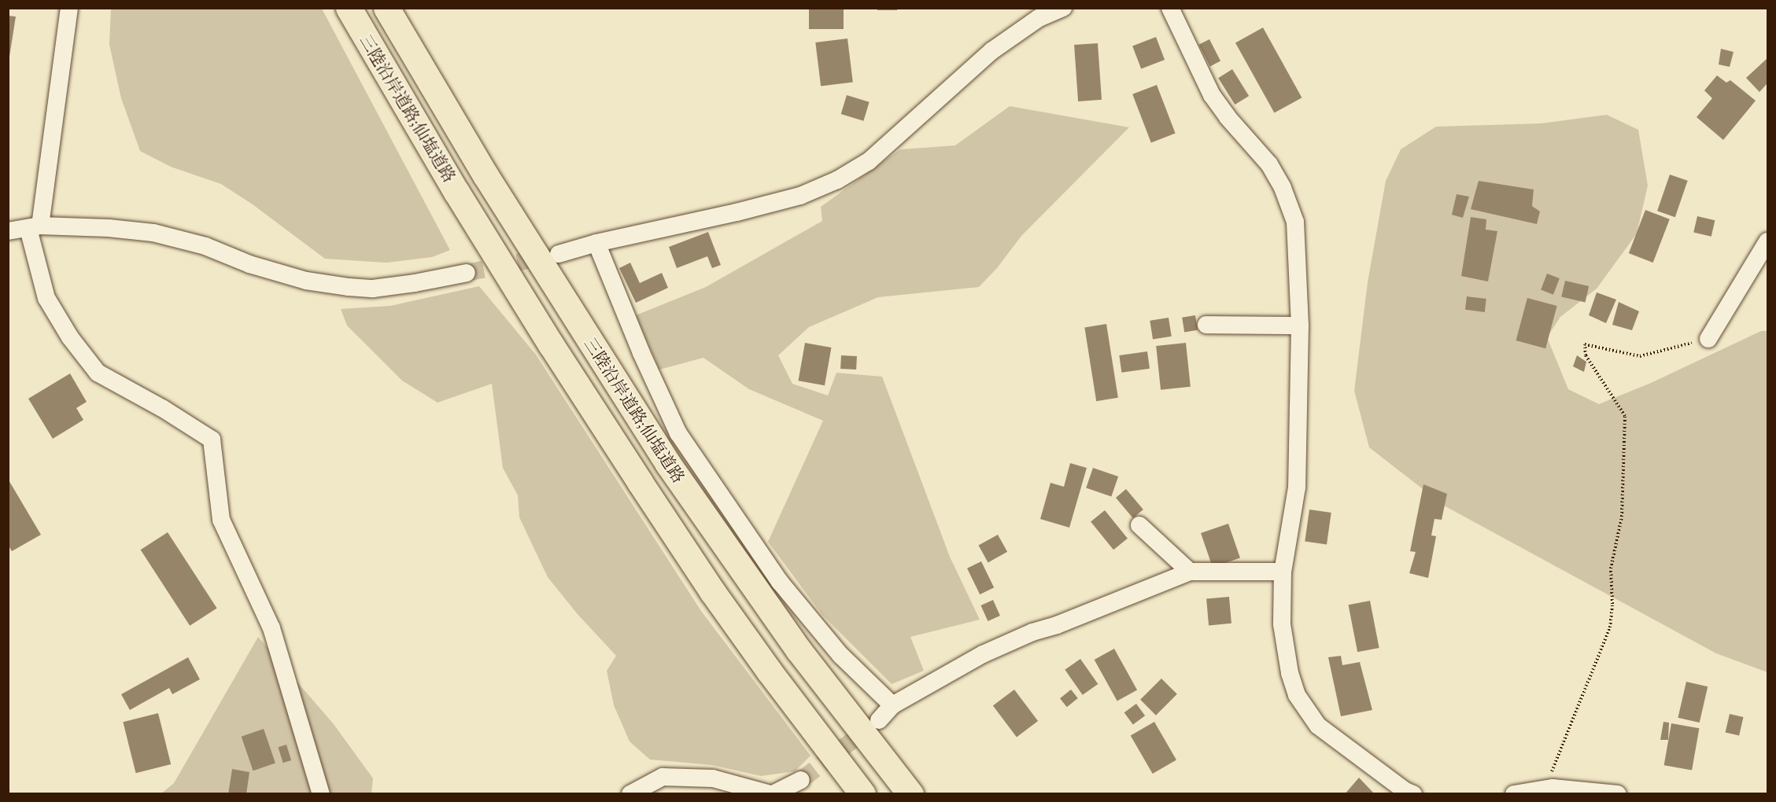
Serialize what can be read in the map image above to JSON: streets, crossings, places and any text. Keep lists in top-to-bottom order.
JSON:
{
  "streets": {
    "highway": ["三陸沿岸道路;仙塩道路"]
  }
}
